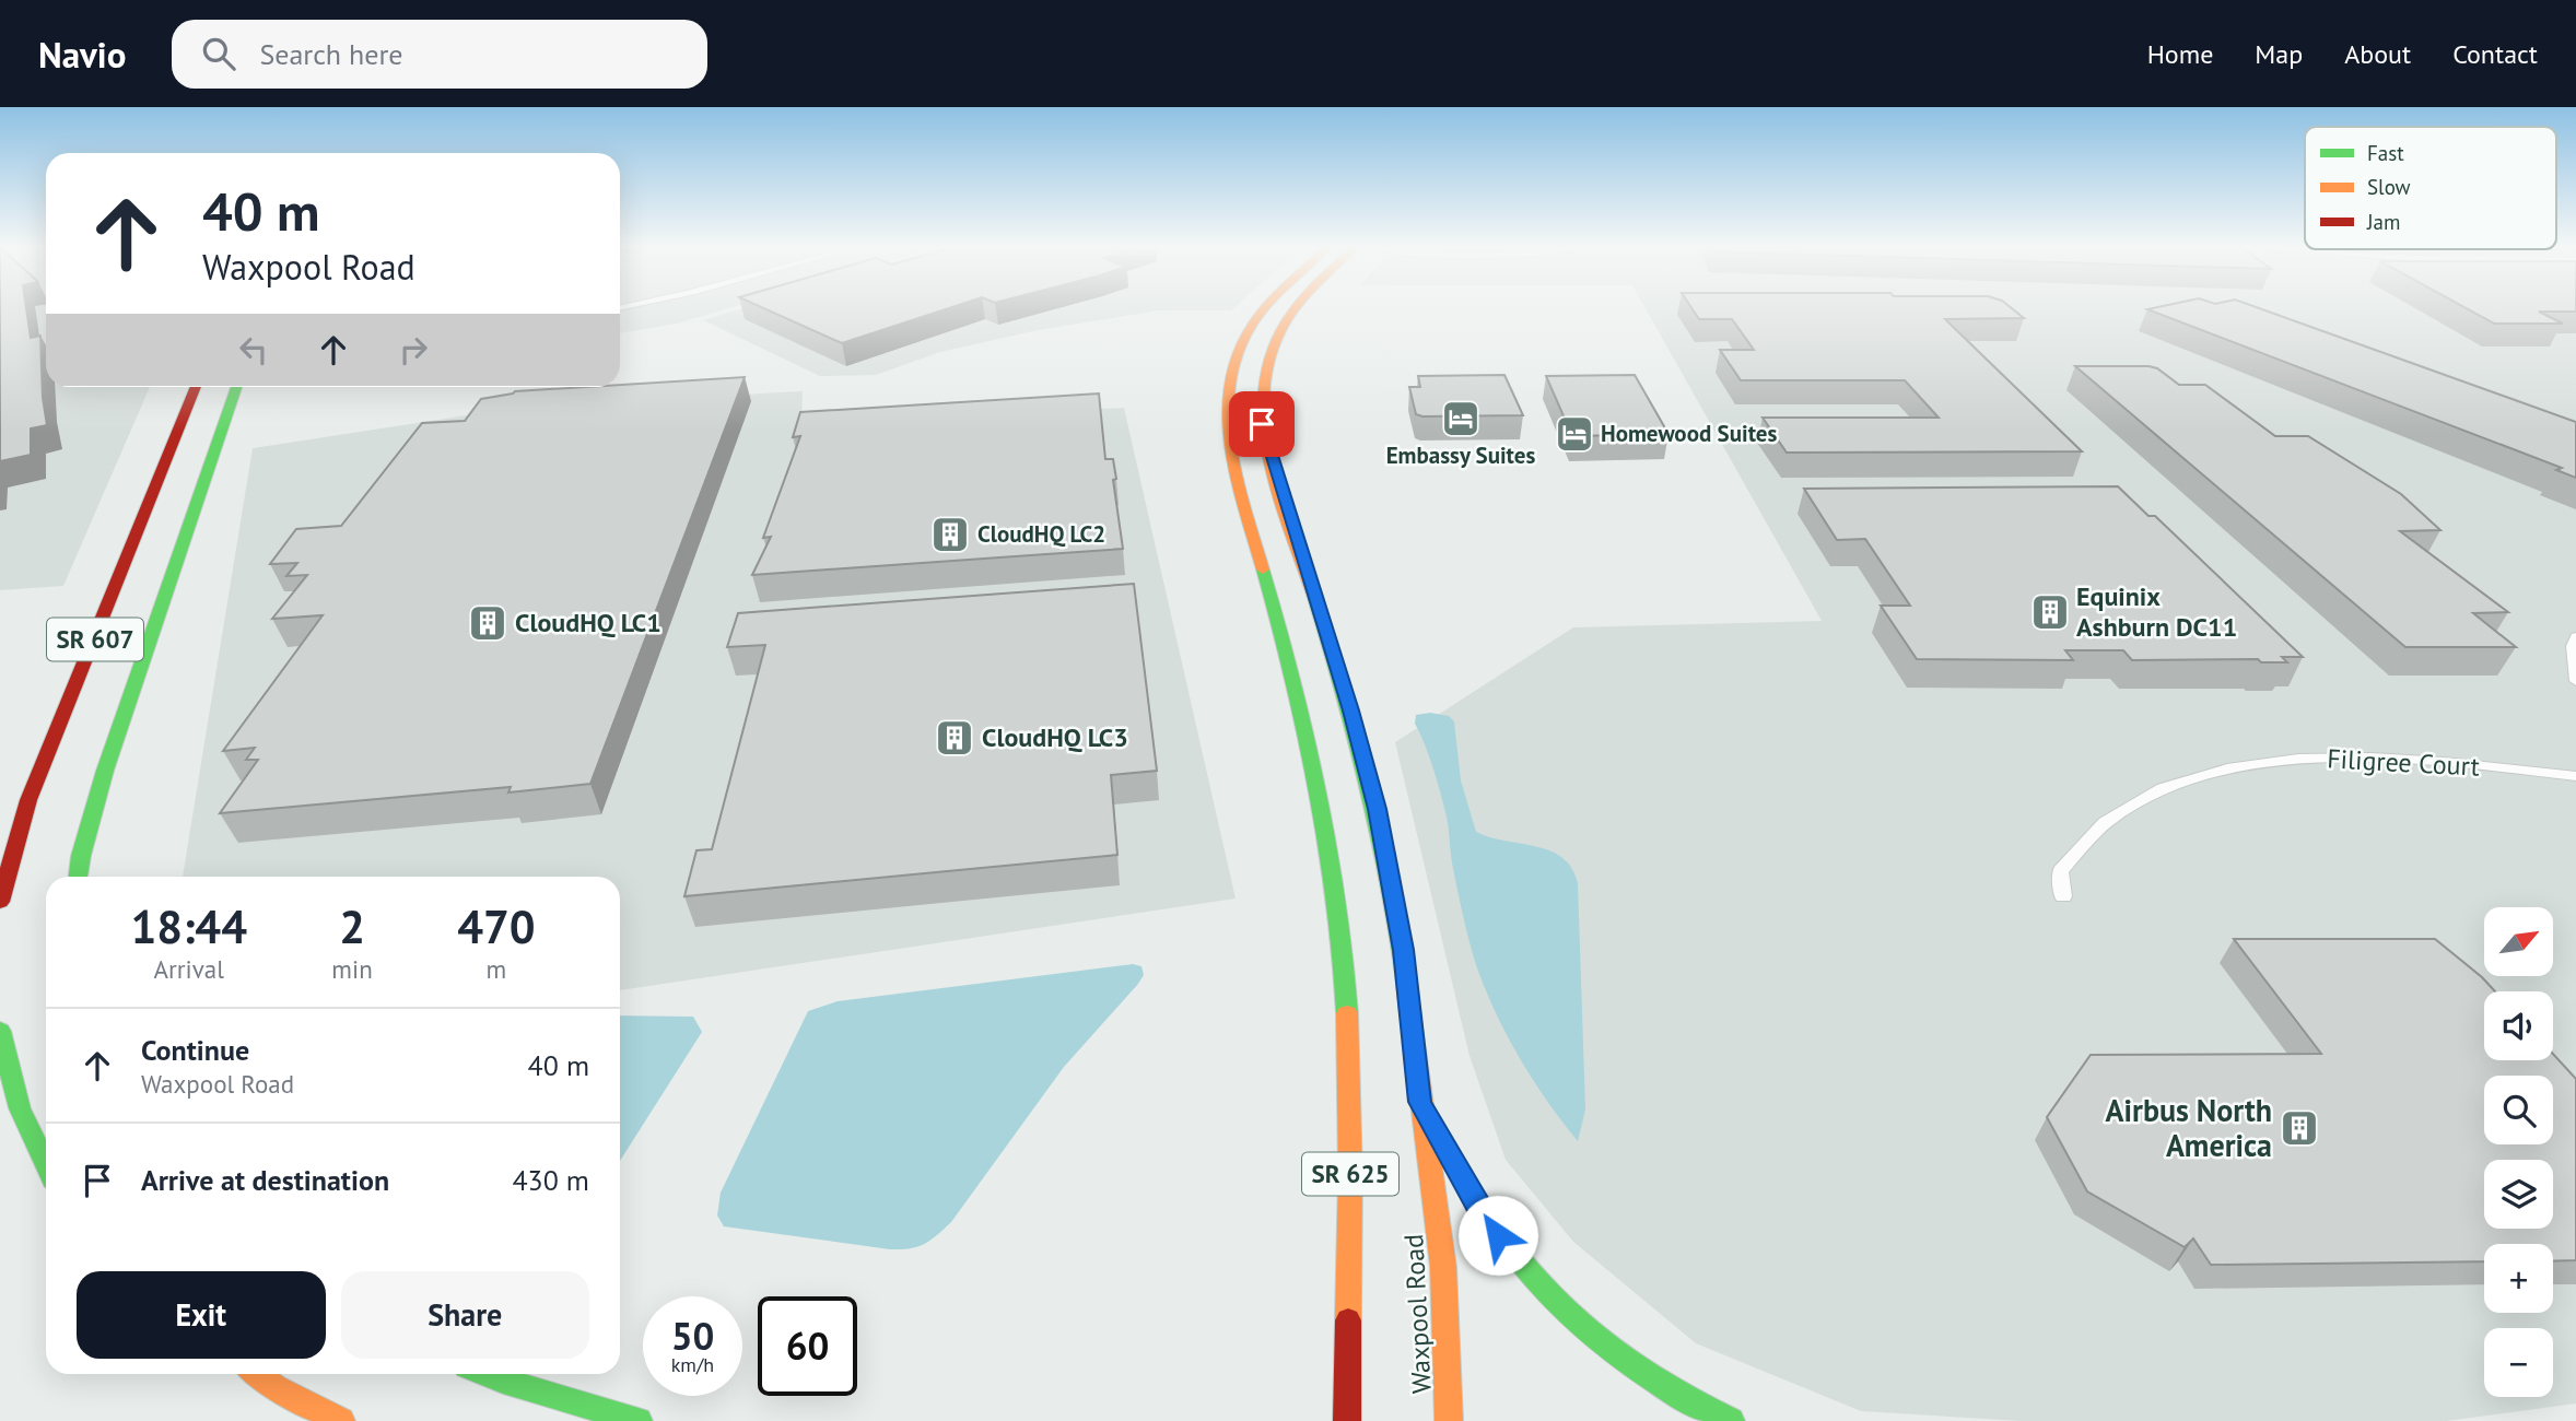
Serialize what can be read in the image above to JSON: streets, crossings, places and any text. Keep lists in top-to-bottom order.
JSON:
{
  "streets": {
    "main road": ["SR 607", "SR 625", "Waxpool Road"],
    "street": ["Filigree Court"]
  },
  "places": {
    "hotel": ["Embassy Suites", "Homewood Suites"],
    "building": [
      "CloudHQ LC2",
      "Equinix Ashburn DC11",
      "CloudHQ LC1",
      "CloudHQ LC3",
      "Airbus North America"
    ]
  },
  "legend": ["Fast", "Slow", "Jam"],
  "north": "top right",
  "page": {
    "header": "Navio",
    "search": "Search here",
    "nav": [
      "Home",
      "Map",
      "About",
      "Contact"
    ],
    "turn": ["40 m", "Waxpool Road"],
    "eta": [
      "18:44",
      "Arrival",
      "2",
      "min",
      "470",
      "m"
    ],
    "map_buttons": ["+", "−"],
    "list": [
      {
        "name": "Continue",
        "note": "Waxpool Road",
        "value": "40 m"
      },
      {
        "name": "Arrive at destination",
        "value": "430 m"
      }
    ],
    "buttons": ["Exit", "Share"],
    "speed": "50 km/h",
    "limit": "60"
  }
}
